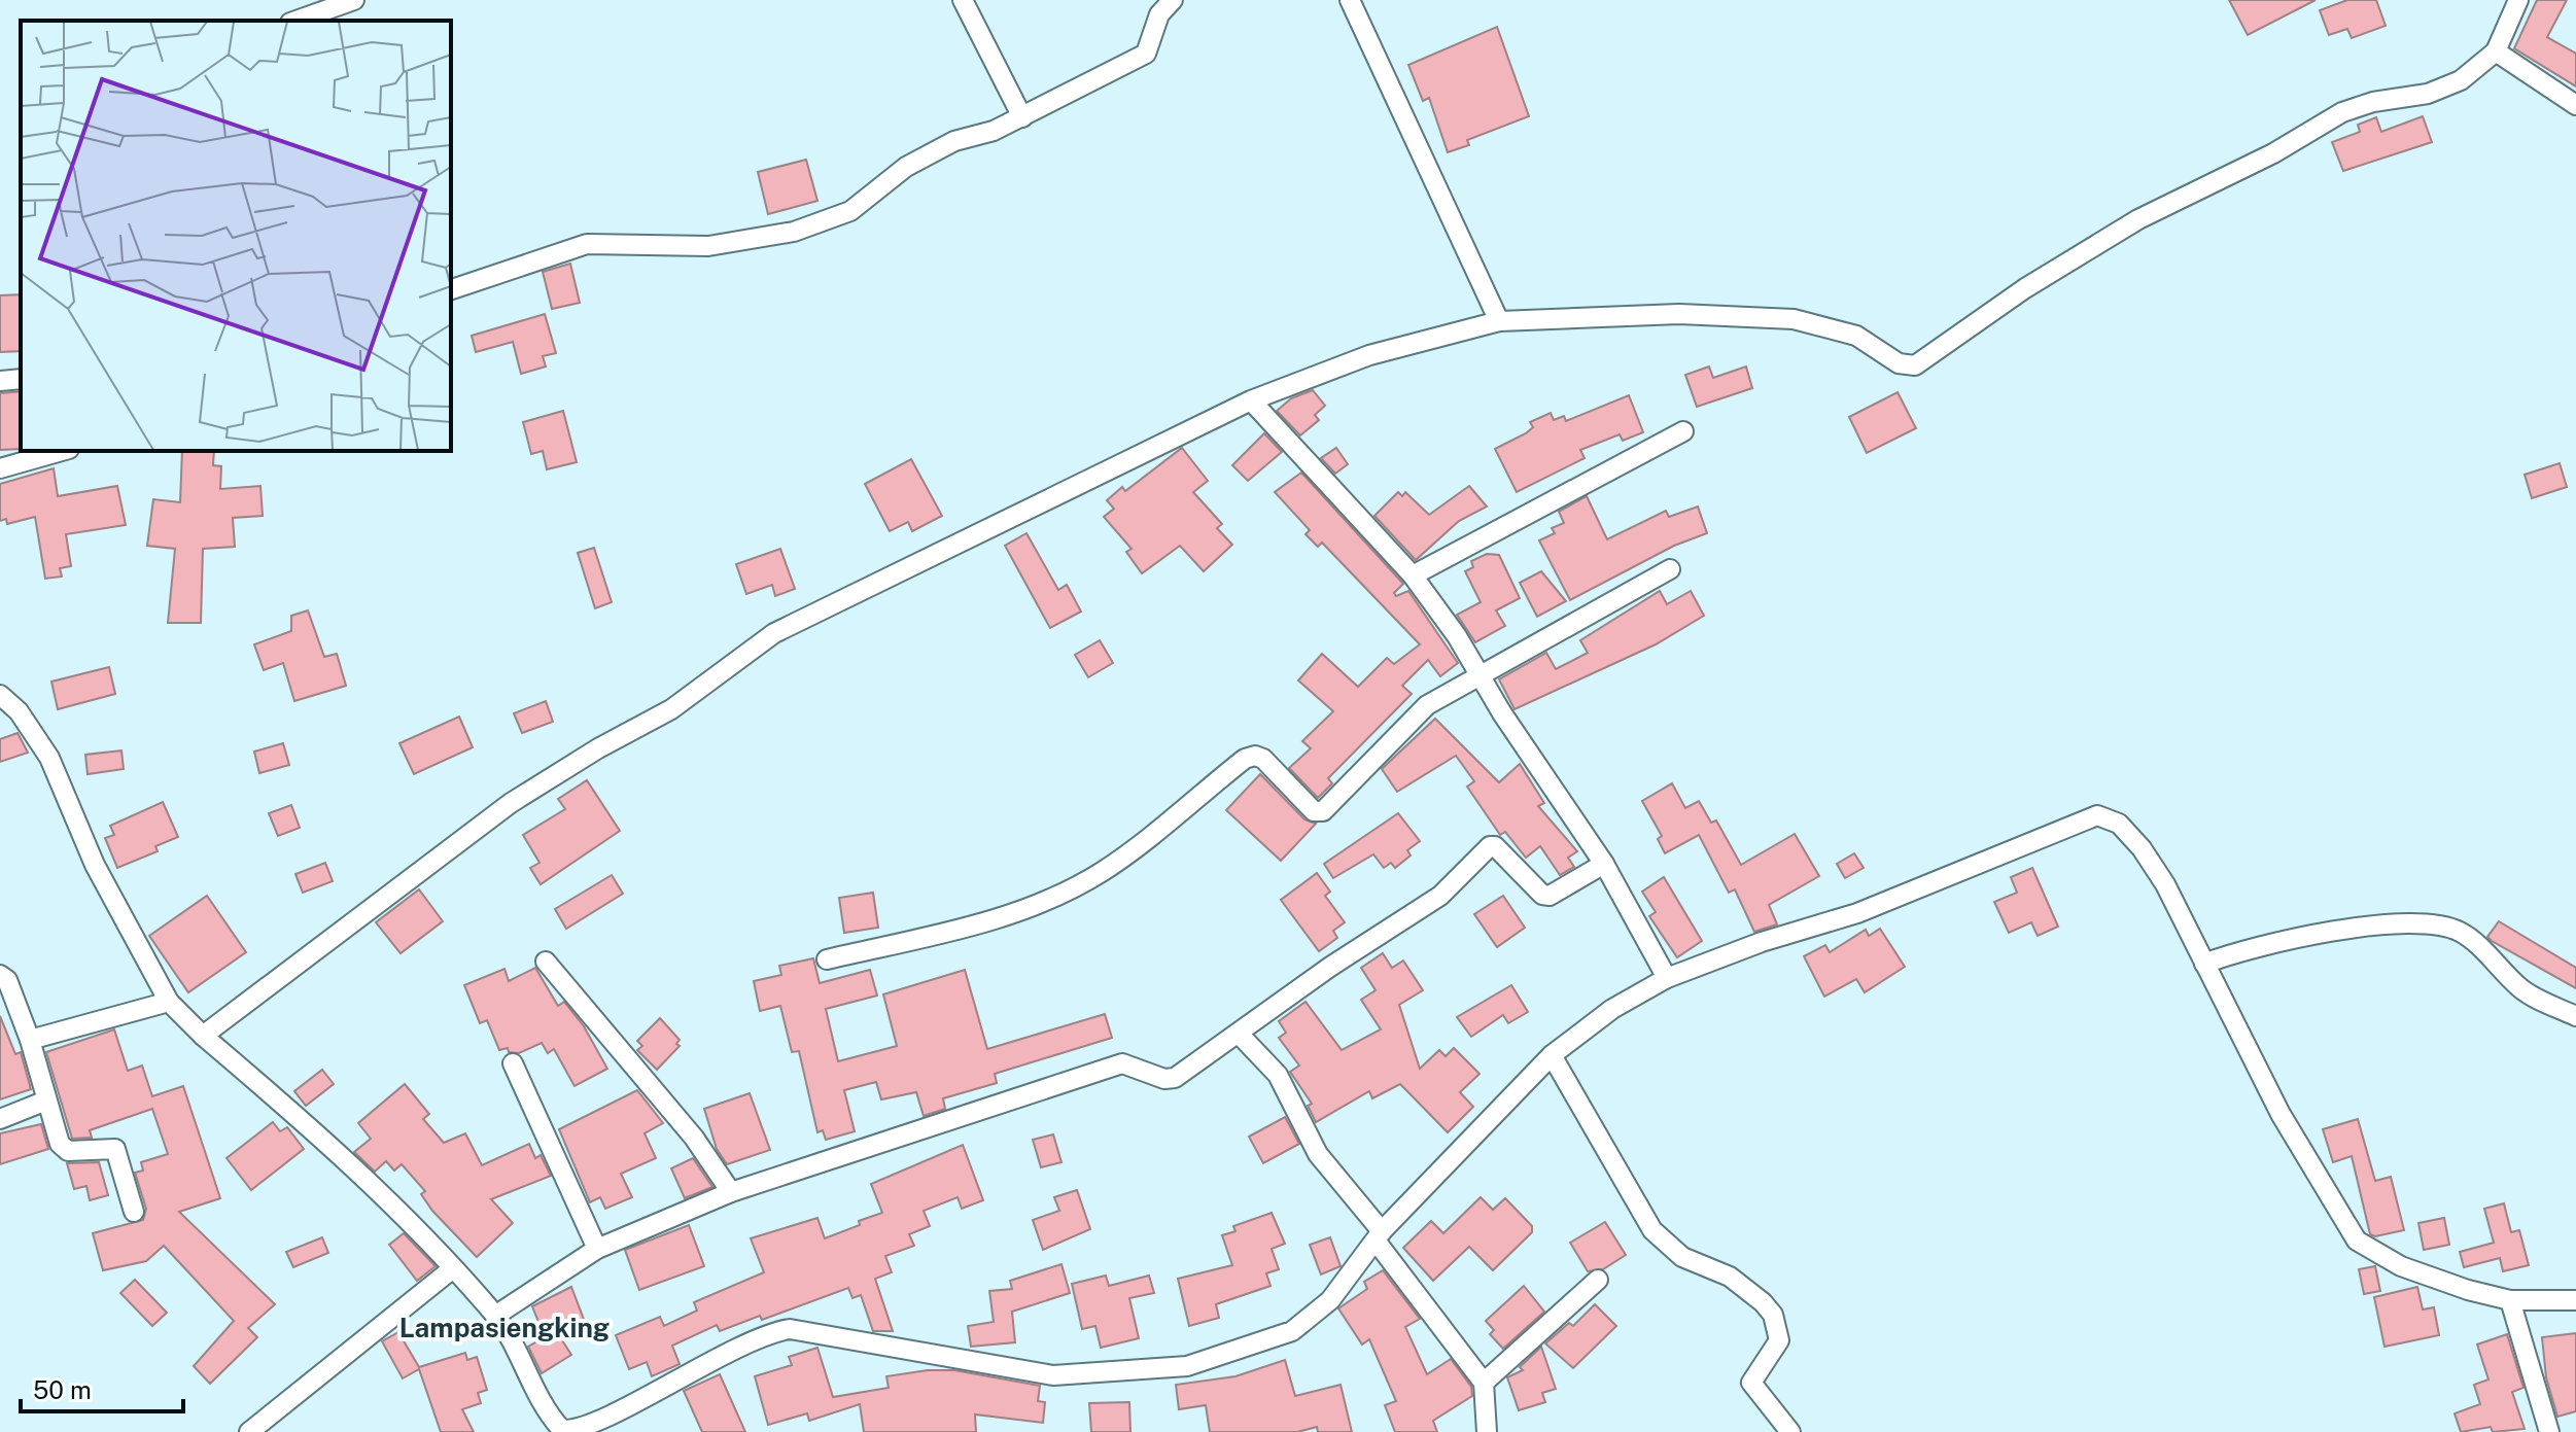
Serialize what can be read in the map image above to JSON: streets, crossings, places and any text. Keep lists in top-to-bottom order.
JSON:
{
  "districts": ["Lampasiengking"],
  "scale_bar": "50 m"
}
